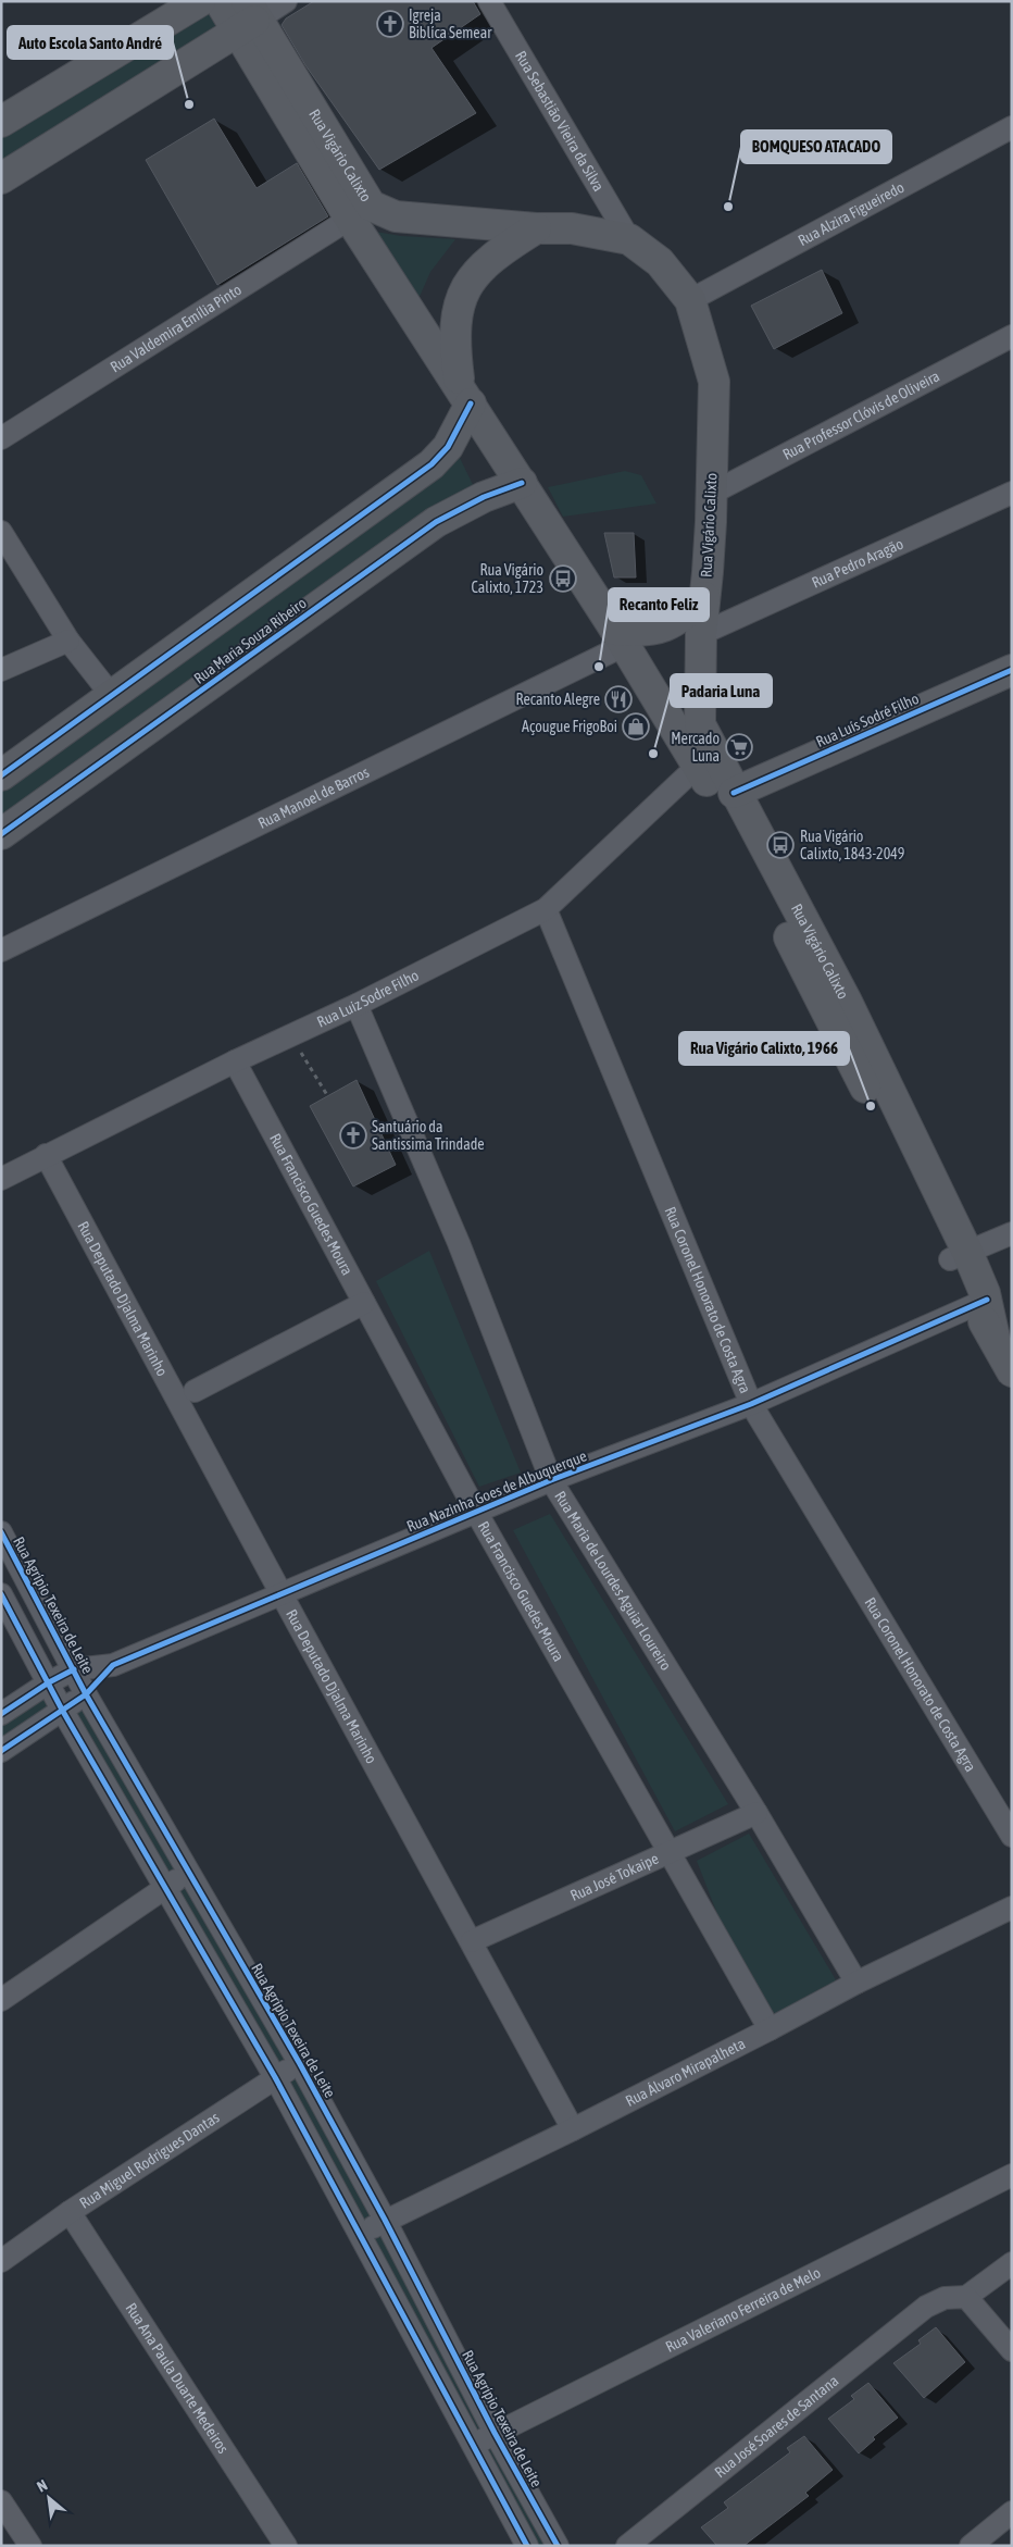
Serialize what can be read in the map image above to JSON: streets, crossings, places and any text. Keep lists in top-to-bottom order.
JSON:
{
  "streets": {
    "main road": ["Rua Vigário Calixto", "Rua Maria Souza Ribeiro", "Rua Luís Sodré Filho"],
    "street": [
      "Rua Sebastião Vieira da Silva",
      "Rua Alzira Figueiredo",
      "Rua Valdemira Emília Pinto",
      "Rua Professor Clóvis de Oliveira",
      "Rua Pedro Aragão",
      "Rua Manoel de Barros",
      "Rua Luiz Sodre Filho",
      "Rua Francisco Guedes Moura",
      "Rua Deputado Djalma Marinho",
      "Rua Coronel Honorato de Costa Agra",
      "Rua Nazinha Goes de Albuquerque",
      "Rua Maria de Lourdes Aguiar Loureiro",
      "Rua Agrípio Texeira de Leite",
      "Rua José Tokaipe",
      "Rua Álvaro Mirapalheta",
      "Rua Miguel Rodrigues Dantas",
      "Rua Valeriano Ferreira de Melo",
      "Rua Ana Paula Duarte Medeiros",
      "Rua José Soares de Santana"
    ]
  },
  "crossings": [
    ["Rua Sebastião Vieira da Silva", "Rua Vigário Calixto"],
    ["Rua Vigário Calixto", "Rua Alzira Figueiredo"],
    ["Rua Vigário Calixto", "Rua Valdemira Emília Pinto"],
    ["Rua Vigário Calixto", "Rua Professor Clóvis de Oliveira"],
    ["Rua Vigário Calixto", "Rua Pedro Aragão"],
    ["Rua Vigário Calixto", "Rua Maria Souza Ribeiro"],
    ["Rua Vigário Calixto", "Rua Luís Sodré Filho"],
    ["Rua Vigário Calixto", "Rua Manoel de Barros"],
    ["Rua Vigário Calixto", "Rua Luiz Sodre Filho"],
    ["Rua Vigário Calixto", "Rua Nazinha Goes de Albuquerque"],
    ["Rua Luiz Sodre Filho", "Rua Francisco Guedes Moura"],
    ["Rua Luiz Sodre Filho", "Rua Deputado Djalma Marinho"],
    ["Rua Luiz Sodre Filho", "Rua Coronel Honorato de Costa Agra"],
    ["Rua Luiz Sodre Filho", "Rua Maria de Lourdes Aguiar Loureiro"],
    ["Rua Francisco Guedes Moura", "Rua Nazinha Goes de Albuquerque"],
    ["Rua Francisco Guedes Moura", "Rua José Tokaipe"],
    ["Rua Francisco Guedes Moura", "Rua Álvaro Mirapalheta"],
    ["Rua Deputado Djalma Marinho", "Rua Nazinha Goes de Albuquerque"],
    ["Rua Deputado Djalma Marinho", "Rua José Tokaipe"],
    ["Rua Deputado Djalma Marinho", "Rua Álvaro Mirapalheta"],
    ["Rua Coronel Honorato de Costa Agra", "Rua Nazinha Goes de Albuquerque"],
    ["Rua Nazinha Goes de Albuquerque", "Rua Maria de Lourdes Aguiar Loureiro"],
    ["Rua Nazinha Goes de Albuquerque", "Rua Agrípio Texeira de Leite"],
    ["Rua Maria de Lourdes Aguiar Loureiro", "Rua José Tokaipe"],
    ["Rua Maria de Lourdes Aguiar Loureiro", "Rua Álvaro Mirapalheta"],
    ["Rua Agrípio Texeira de Leite", "Rua Álvaro Mirapalheta"],
    ["Rua Agrípio Texeira de Leite", "Rua Miguel Rodrigues Dantas"],
    ["Rua Agrípio Texeira de Leite", "Rua Valeriano Ferreira de Melo"],
    ["Rua Miguel Rodrigues Dantas", "Rua Ana Paula Duarte Medeiros"]
  ],
  "places": {
    "church": ["Igreja Biblíca Semear", "Santuário da Santissima Trindade"],
    "other": [
      "Auto Escola Santo André",
      "BOMQUESO ATACADO",
      "Recanto Feliz",
      "Padaria Luna",
      "Rua Vigário Calixto, 1966"
    ],
    "bus stop": ["Rua Vigário Calixto, 1723", "Rua Vigário Calixto, 1843-2049"],
    "restaurant": ["Recanto Alegre"],
    "shop": ["Açougue FrigoBoi"],
    "supermarket": ["Mercado Luna"]
  },
  "north": "top left"
}
